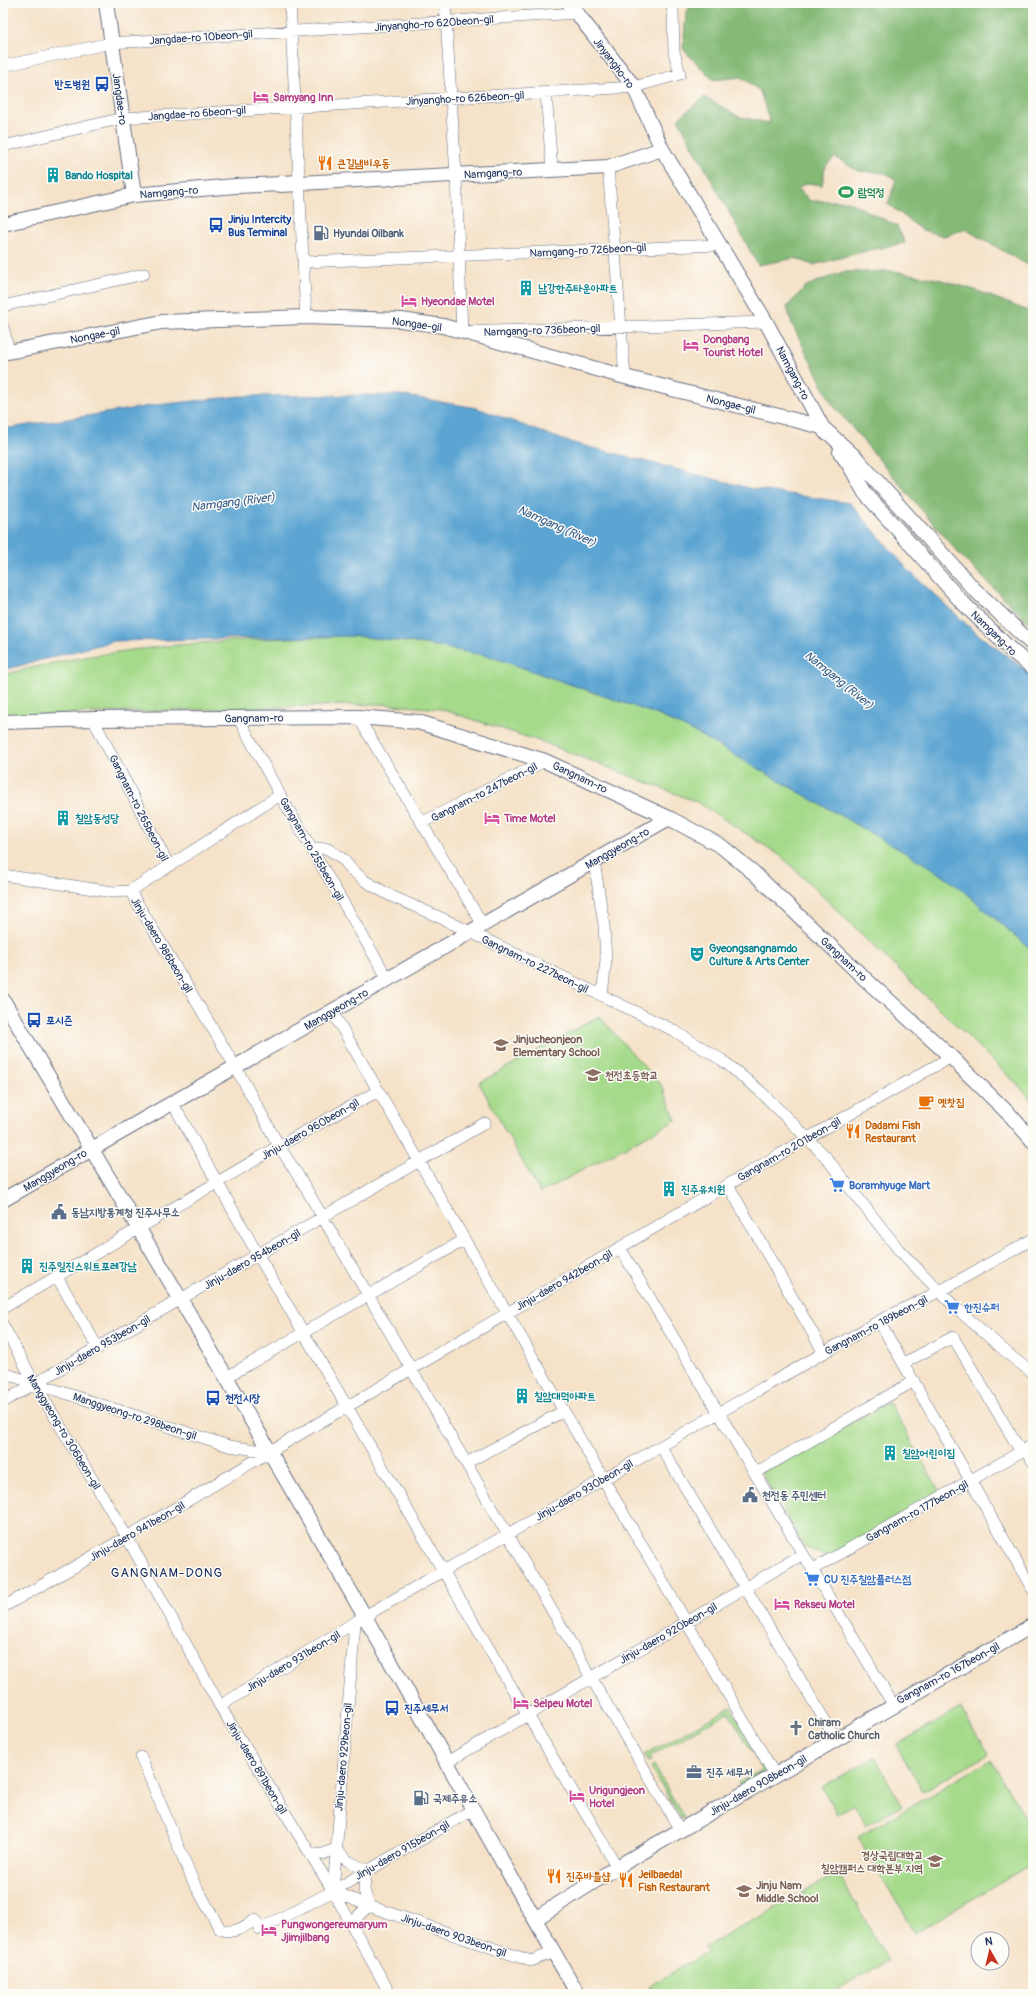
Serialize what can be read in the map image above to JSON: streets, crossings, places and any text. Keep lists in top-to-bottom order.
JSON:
{
  "streets": {
    "main road": ["Namgang-ro"],
    "street": [
      "Jinyangho-ro 620beon-gil",
      "Jangdae-ro 10beon-gil",
      "Jinyangho-ro",
      "Jinyangho-ro 626beon-gil",
      "Jangdae-ro",
      "Jangdae-ro 6beon-gil",
      "Namgang-ro 726beon-gil",
      "Nongae-gil",
      "Namgang-ro 736beon-gil",
      "Gangnam-ro",
      "Gangnam-ro 247beon-gil",
      "Gangnam-ro 265beon-gil",
      "Manggyeong-ro",
      "Gangnam-ro 255beon-gil",
      "Jinju-daero 986beon-gil",
      "Gangnam-ro 227beon-gil",
      "Jinju-daero 960beon-gil",
      "Gangnam-ro 201beon-gil",
      "Jinju-daero 954beon-gil",
      "Jinju-daero 942beon-gil",
      "Gangnam-ro 189beon-gil",
      "Jinju-daero 953beon-gil",
      "Manggyeong-ro 298beon-gil",
      "Manggyeong-ro 306beon-gil",
      "Jinju-daero 930beon-gil",
      "Gangnam-ro 177beon-gil",
      "Jinju-daero 941beon-gil",
      "Jinju-daero 920beon-gil",
      "Jinju-daero 931beon-gil",
      "Gangnam-ro 167beon-gil",
      "Jinju-daero 929beon-gil",
      "Jinju-daero 891beon-gil",
      "Jinju-daero 908beon-gil",
      "Jinju-daero 915beon-gil",
      "Jinju-daero 903beon-gil"
    ]
  },
  "crossings": [
    ["Jinyangho-ro 620beon-gil", "Jangdae-ro 10beon-gil"],
    ["Jinyangho-ro 620beon-gil", "Jinyangho-ro"],
    ["Jangdae-ro 10beon-gil", "Jangdae-ro"],
    ["Jinyangho-ro", "Jinyangho-ro 626beon-gil"],
    ["Jinyangho-ro", "Namgang-ro"],
    ["Jinyangho-ro 626beon-gil", "Jangdae-ro 6beon-gil"],
    ["Jangdae-ro", "Jangdae-ro 6beon-gil"],
    ["Jangdae-ro", "Namgang-ro"],
    ["Namgang-ro", "Namgang-ro 726beon-gil"],
    ["Namgang-ro", "Nongae-gil"],
    ["Namgang-ro", "Namgang-ro 736beon-gil"],
    ["Nongae-gil", "Namgang-ro 736beon-gil"],
    ["Gangnam-ro", "Gangnam-ro 247beon-gil"],
    ["Gangnam-ro", "Gangnam-ro 265beon-gil"],
    ["Gangnam-ro", "Manggyeong-ro"],
    ["Gangnam-ro", "Gangnam-ro 255beon-gil"],
    ["Gangnam-ro", "Gangnam-ro 201beon-gil"],
    ["Gangnam-ro 247beon-gil", "Manggyeong-ro"],
    ["Gangnam-ro 265beon-gil", "Gangnam-ro 255beon-gil"],
    ["Manggyeong-ro", "Gangnam-ro 255beon-gil"],
    ["Manggyeong-ro", "Jinju-daero 986beon-gil"],
    ["Manggyeong-ro", "Gangnam-ro 227beon-gil"],
    ["Gangnam-ro 255beon-gil", "Gangnam-ro 227beon-gil"],
    ["Jinju-daero 986beon-gil", "Jinju-daero 960beon-gil"],
    ["Jinju-daero 986beon-gil", "Jinju-daero 954beon-gil"],
    ["Gangnam-ro 227beon-gil", "Gangnam-ro 201beon-gil"],
    ["Gangnam-ro 227beon-gil", "Gangnam-ro 189beon-gil"],
    ["Gangnam-ro 201beon-gil", "Jinju-daero 942beon-gil"],
    ["Jinju-daero 954beon-gil", "Jinju-daero 942beon-gil"],
    ["Jinju-daero 954beon-gil", "Jinju-daero 953beon-gil"],
    ["Jinju-daero 942beon-gil", "Manggyeong-ro 298beon-gil"],
    ["Jinju-daero 942beon-gil", "Jinju-daero 941beon-gil"],
    ["Gangnam-ro 189beon-gil", "Jinju-daero 930beon-gil"],
    ["Jinju-daero 953beon-gil", "Manggyeong-ro 298beon-gil"],
    ["Jinju-daero 953beon-gil", "Manggyeong-ro 306beon-gil"],
    ["Manggyeong-ro 298beon-gil", "Manggyeong-ro 306beon-gil"],
    ["Manggyeong-ro 298beon-gil", "Jinju-daero 941beon-gil"],
    ["Manggyeong-ro 306beon-gil", "Jinju-daero 941beon-gil"],
    ["Manggyeong-ro 306beon-gil", "Jinju-daero 891beon-gil"],
    ["Jinju-daero 930beon-gil", "Jinju-daero 931beon-gil"],
    ["Jinju-daero 930beon-gil", "Jinju-daero 929beon-gil"],
    ["Gangnam-ro 177beon-gil", "Gangnam-ro 167beon-gil"],
    ["Jinju-daero 941beon-gil", "Jinju-daero 891beon-gil"],
    ["Jinju-daero 931beon-gil", "Jinju-daero 929beon-gil"],
    ["Jinju-daero 931beon-gil", "Jinju-daero 891beon-gil"],
    ["Gangnam-ro 167beon-gil", "Jinju-daero 908beon-gil"],
    ["Jinju-daero 929beon-gil", "Jinju-daero 891beon-gil"],
    ["Jinju-daero 929beon-gil", "Jinju-daero 915beon-gil"],
    ["Jinju-daero 929beon-gil", "Jinju-daero 903beon-gil"],
    ["Jinju-daero 891beon-gil", "Jinju-daero 915beon-gil"],
    ["Jinju-daero 891beon-gil", "Jinju-daero 903beon-gil"],
    ["Jinju-daero 915beon-gil", "Jinju-daero 903beon-gil"]
  ],
  "districts": ["GANGNAM-DONG"],
  "water": ["Namgang (River)"],
  "places": {
    "bus stop": [
      "반도병원",
      "Jinju Intercity Bus Terminal",
      "포시즌",
      "천전시장",
      "진주세무서"
    ],
    "hotel": [
      "Samyang Inn",
      "Hyeondae Motel",
      "Dongbang Tourist Hotel",
      "Time Motel",
      "Rekseu Motel",
      "Selpeu Motel",
      "Urigungjeon Hotel",
      "Pungwongereumaryum Jjimjilbang"
    ],
    "restaurant": [
      "큰길냄비우동",
      "Dadami Fish Restaurant",
      "진주바틀샵",
      "Jeilbaedal Fish Restaurant"
    ],
    "building": [
      "Bando Hospital",
      "남강한주타운아파트",
      "칠암동성당",
      "진주유치원",
      "진주일진스위트포레강남",
      "칠암대덕아파트",
      "칠암어린이집"
    ],
    "sports": ["람덕정"],
    "fuel station": ["Hyundai Oilbank", "국제주유소"],
    "theatre": ["Gyeongsangnamdo Culture & Arts Center"],
    "school or university": [
      "Jinjucheonjeon Elementary School",
      "천전초등학교",
      "경상국립대학교 칠암캠퍼스 대학본부 지역",
      "Jinju Nam Middle School"
    ],
    "cafe": ["옛찻집"],
    "supermarket": ["Boramhyuge Mart", "한진슈퍼", "CU 진주칠암플러스점"],
    "public building": ["동남지방통계청 진주사무소", "천전동 주민센터"],
    "church": ["Chiram Catholic Church"],
    "office": ["진주 세무서"]
  },
  "north": "top"
}
